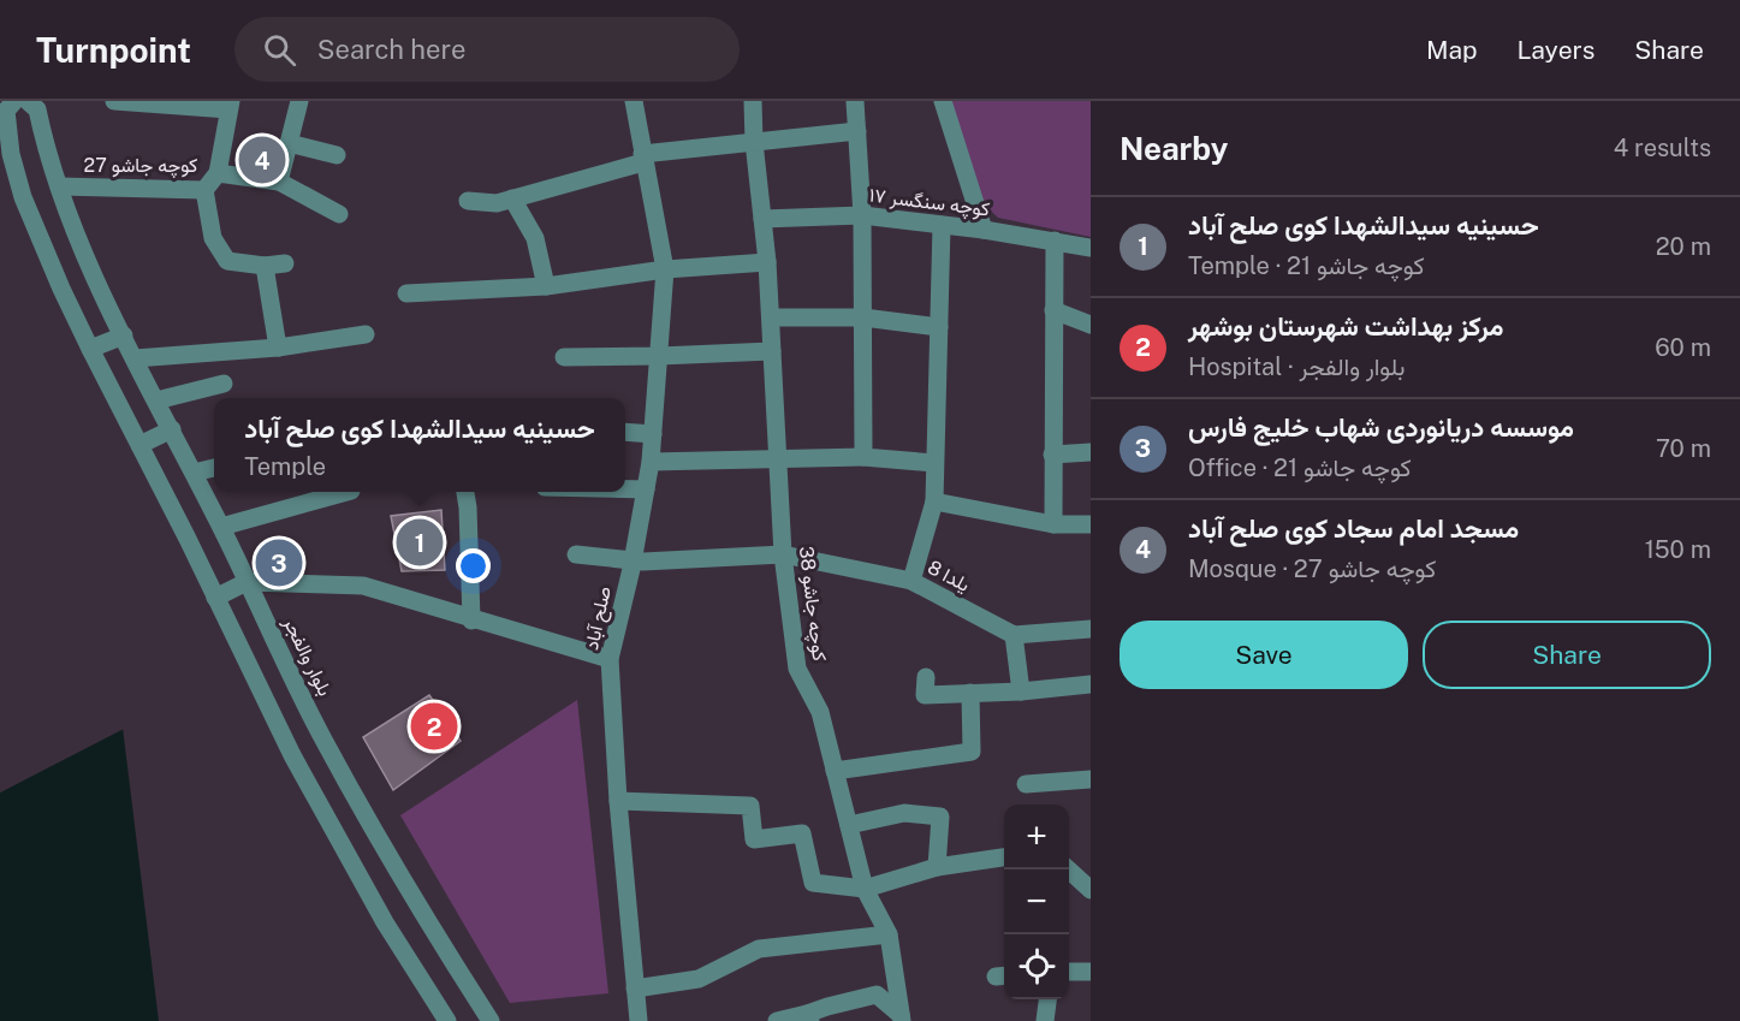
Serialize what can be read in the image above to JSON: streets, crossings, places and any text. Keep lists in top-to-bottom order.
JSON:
{
  "streets": {
    "street": [
      "کوچه جاشو 27",
      "کوچه سنگسر ۱۷",
      "یلدا 8",
      "کوچه جاشو 38",
      "صلح آباد",
      "بلوار والفجر"
    ]
  },
  "crossings": [
    ["کوچه جاشو 27", "بلوار والفجر"],
    ["کوچه سنگسر ۱۷", "کوچه جاشو 38"],
    ["یلدا 8", "کوچه جاشو 38"],
    ["یلدا 8", "صلح آباد"]
  ],
  "page": {
    "header": "Turnpoint",
    "search": "Search here",
    "nav": ["Map", "Layers", "Share"],
    "heading": ["Nearby", "4 results"],
    "pins": [
      "4",
      "1",
      "3",
      "2"
    ],
    "list": [
      {
        "mark": "1",
        "name": "حسینیه سیدالشهدا کوی صلح آباد",
        "note": "Temple · کوچه جاشو 21",
        "value": "20 m"
      },
      {
        "mark": "2",
        "name": "مرکز بهداشت شهرستان بوشهر",
        "note": "Hospital · بلوار والفجر",
        "value": "60 m"
      },
      {
        "mark": "3",
        "name": "موسسه دریانوردی شهاب خلیج فارس",
        "note": "Office · کوچه جاشو 21",
        "value": "70 m"
      },
      {
        "mark": "4",
        "name": "مسجد امام سجاد کوی صلح آباد",
        "note": "Mosque · کوچه جاشو 27",
        "value": "150 m"
      }
    ],
    "popup": ["حسینیه سیدالشهدا کوی صلح آباد", "Temple"],
    "buttons": ["Save", "Share"],
    "map_buttons": ["+", "−"]
  }
}
